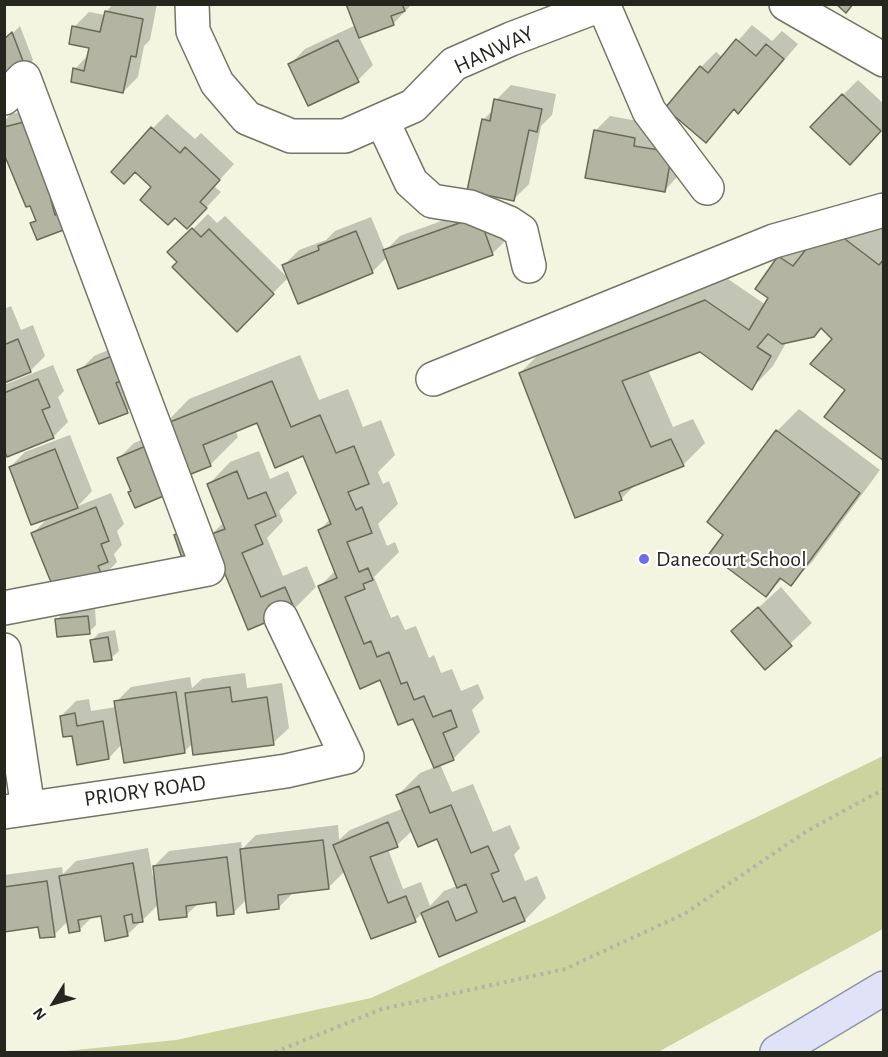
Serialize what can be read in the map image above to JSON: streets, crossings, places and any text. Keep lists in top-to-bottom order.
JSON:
{
  "streets": {
    "street": ["HANWAY", "PRIORY ROAD"]
  },
  "places": ["Danecourt School"],
  "north": "bottom left"
}
